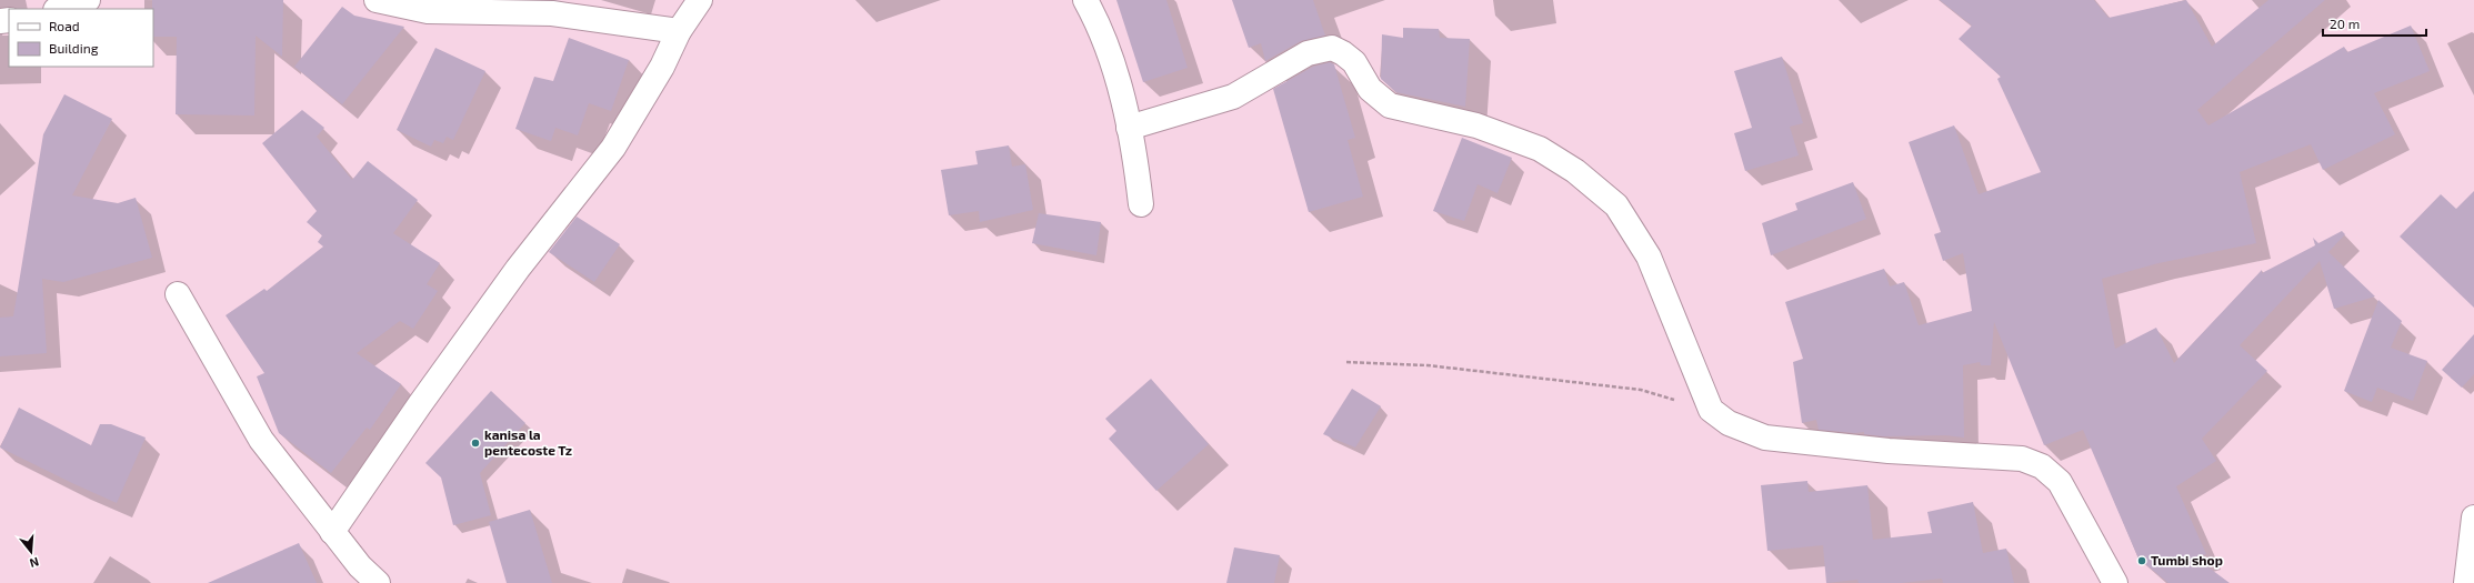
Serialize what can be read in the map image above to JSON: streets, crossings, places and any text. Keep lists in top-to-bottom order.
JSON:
{
  "places": ["kanisa la pentecoste Tz", "Tumbi shop"],
  "legend": ["Road", "Building"],
  "scale_bar": "20 m",
  "north": "bottom"
}
